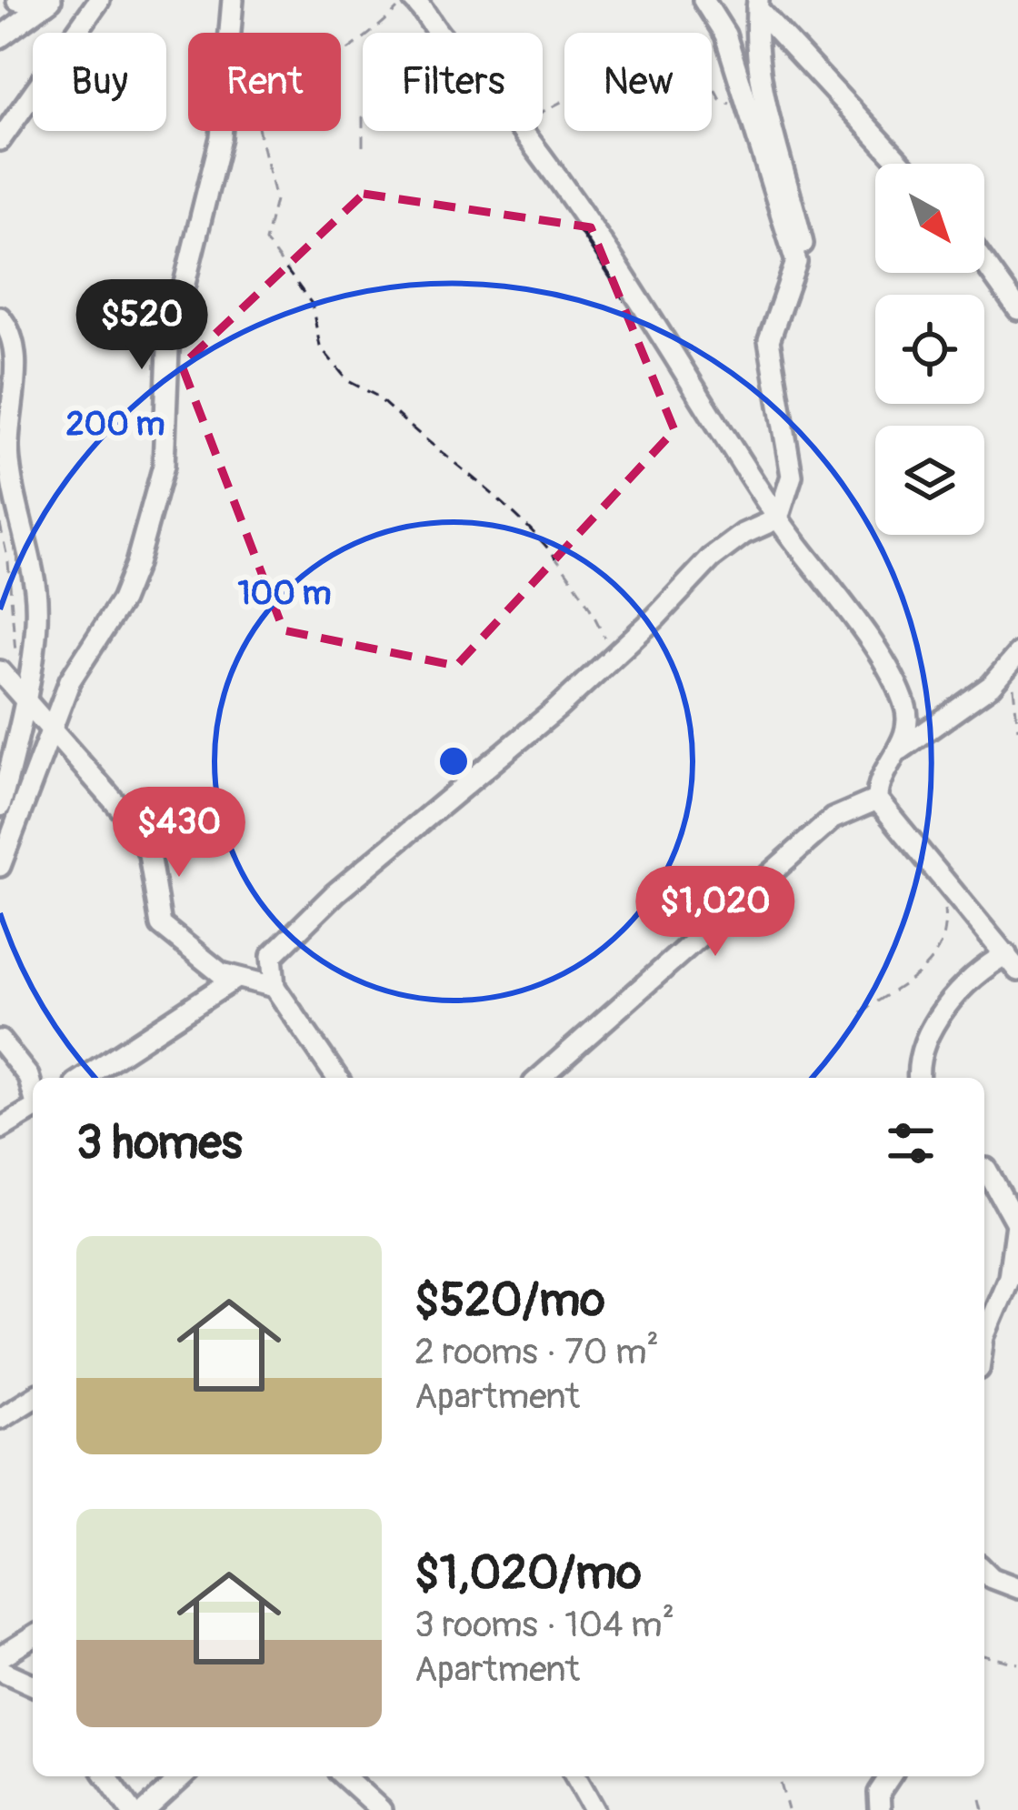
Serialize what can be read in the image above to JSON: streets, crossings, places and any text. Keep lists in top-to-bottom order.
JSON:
{
  "north": "bottom right",
  "page": {
    "chip": [
      "Buy",
      "Rent",
      "Filters",
      "New"
    ],
    "price": ["$520", "$430", "$1,020"],
    "heading": "3 homes",
    "list": [
      {
        "name": "$520/mo",
        "note": "2 rooms · 70 m² · Apartment"
      },
      {
        "name": "$1,020/mo",
        "note": "3 rooms · 104 m² · Apartment"
      }
    ]
  },
  "rings": ["200 m", "100 m"]
}
